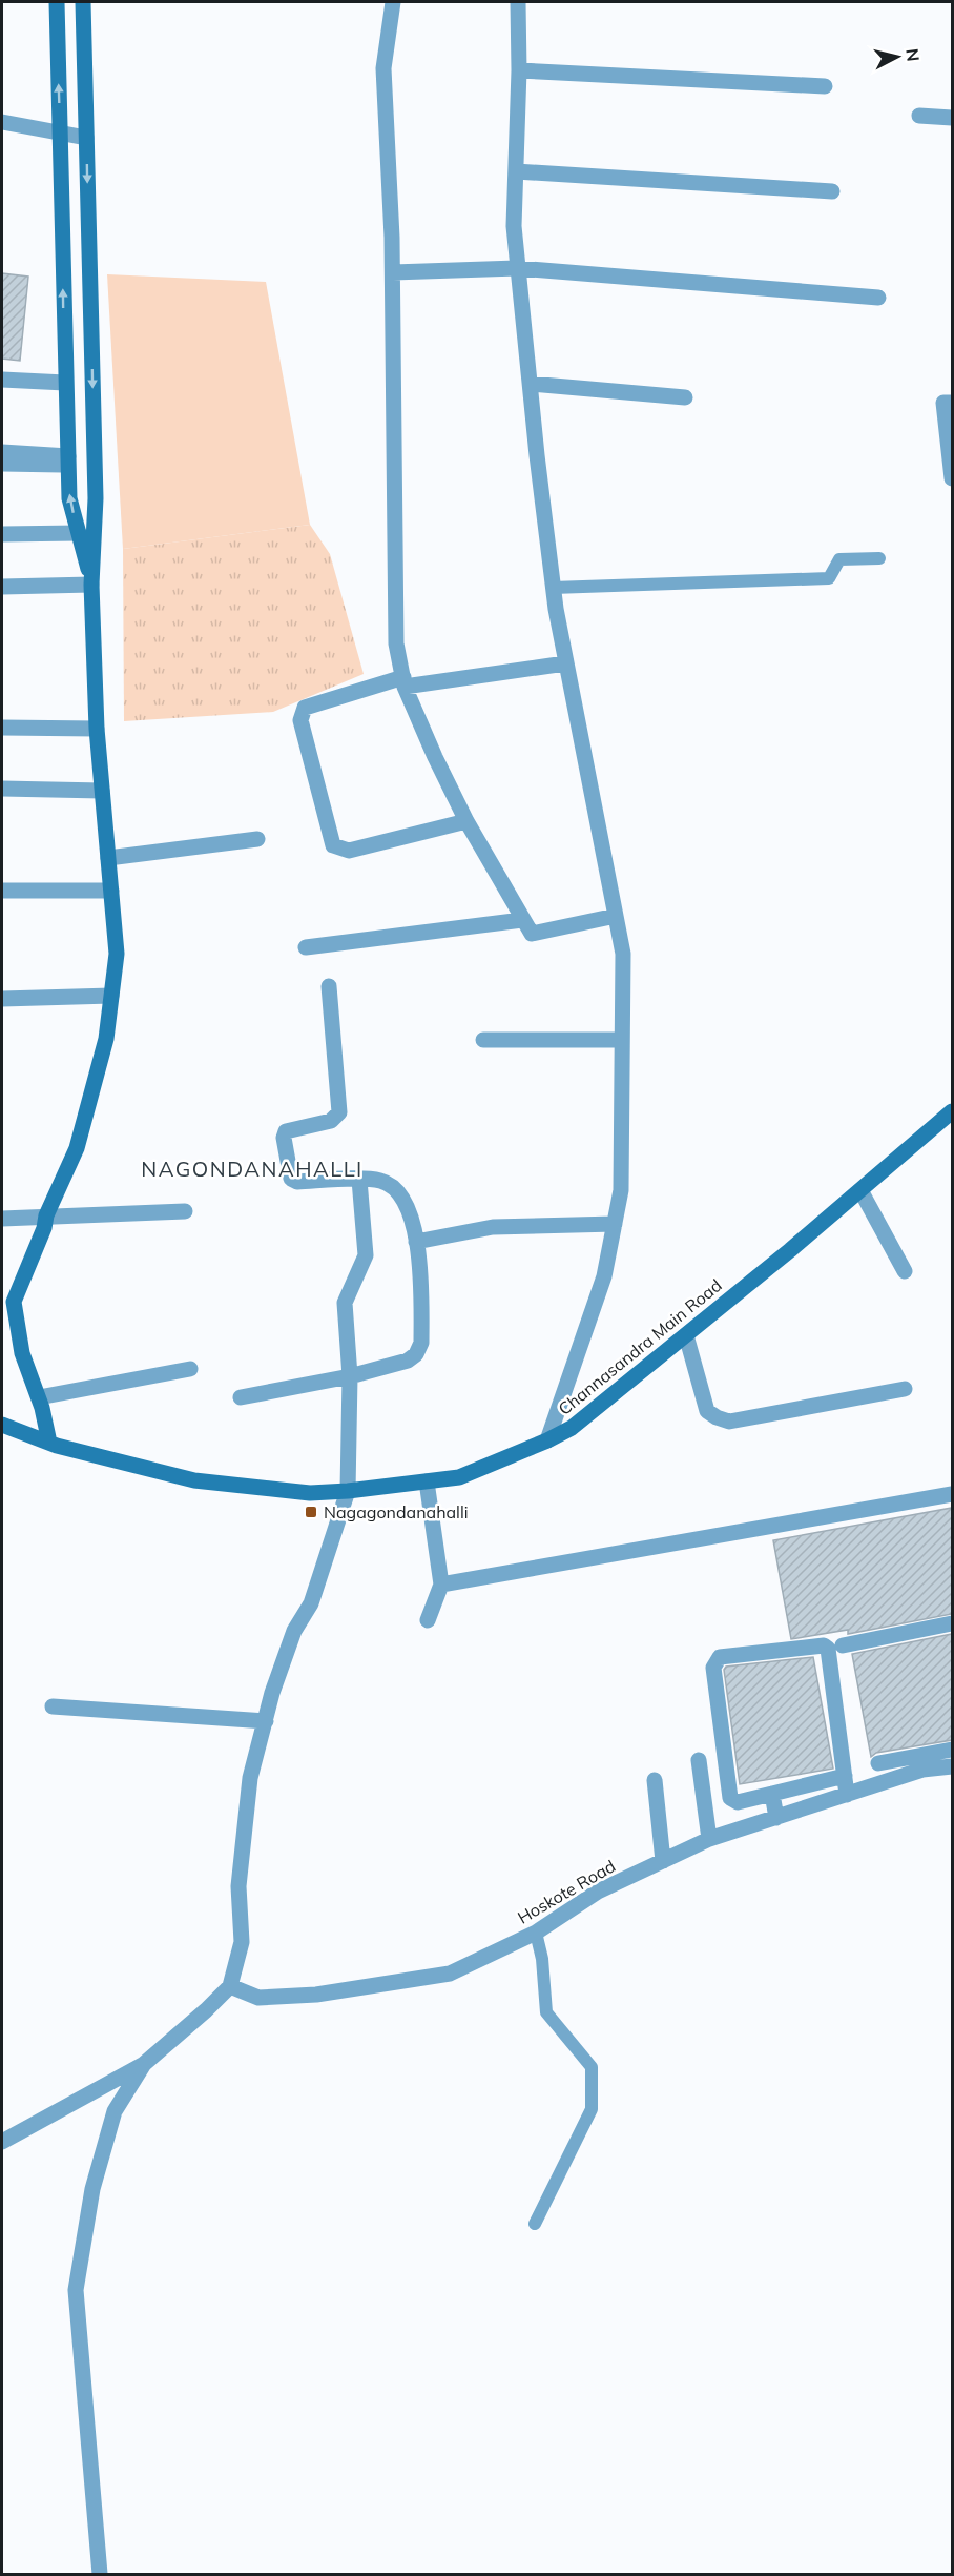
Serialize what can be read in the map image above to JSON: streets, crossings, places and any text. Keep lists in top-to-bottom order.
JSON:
{
  "streets": {
    "street": ["Channasandra Main Road", "Hoskote Road"]
  },
  "districts": ["NAGONDANAHALLI"],
  "places": {
    "transit": ["Nagagondanahalli"]
  },
  "north": "right"
}
